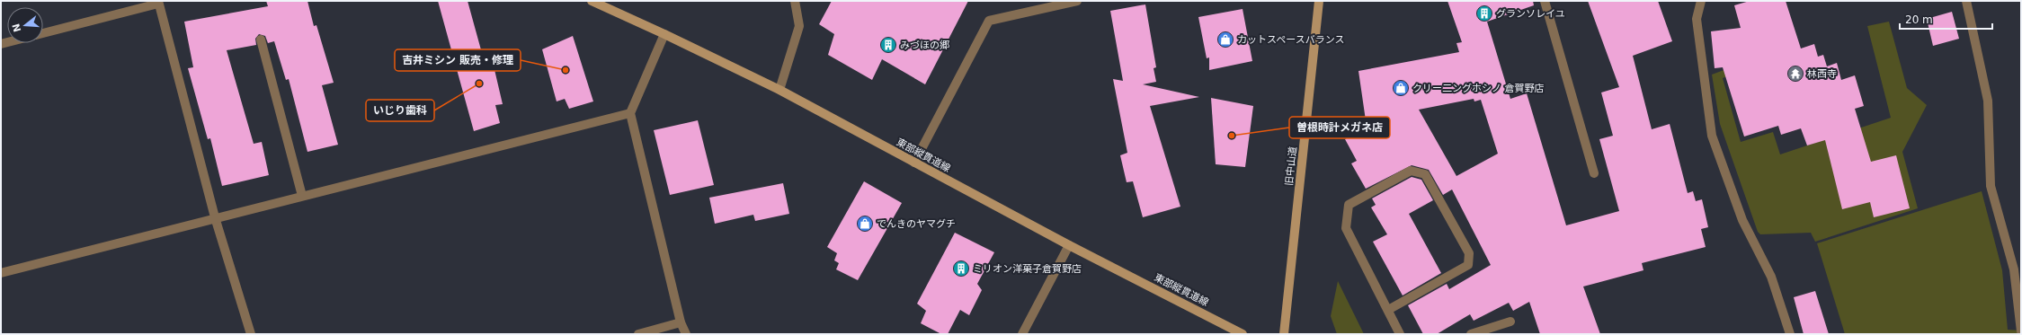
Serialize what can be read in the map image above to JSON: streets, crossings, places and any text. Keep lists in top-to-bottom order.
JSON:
{
  "streets": {
    "street": ["東部縦貫道線", "旧中山道"]
  },
  "places": {
    "building": ["グランソレイユ", "みづほの郷", "ミリオン洋菓子倉賀野店"],
    "shop": ["カットスペースバランス", "クリー二ングホシノ 倉賀野店", "でんきのヤマグチ"],
    "other": ["吉井ミシン 販売・修理", "いじり歯科", "曽根時計メガネ店"],
    "temple": ["林西寺"]
  },
  "scale_bar": "20 m",
  "north": "left"
}
